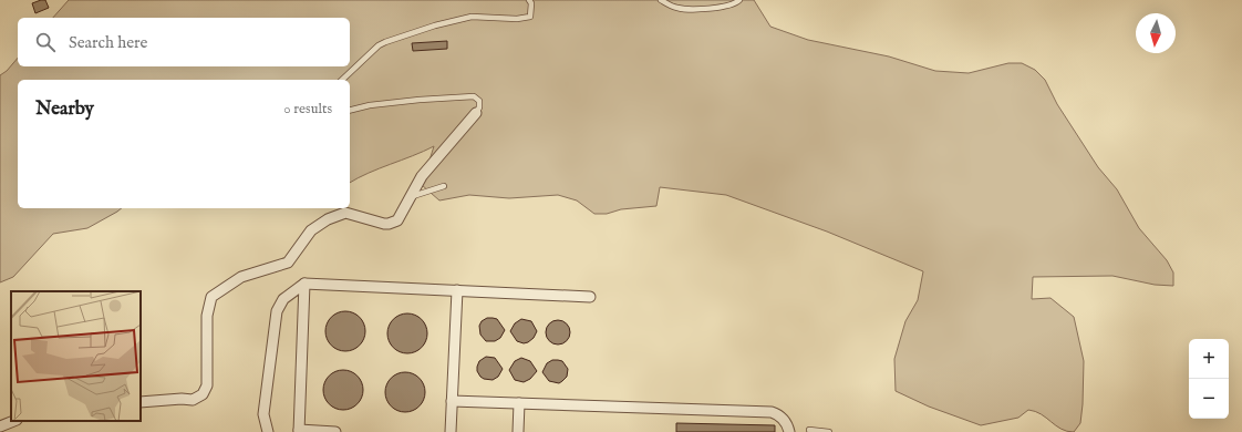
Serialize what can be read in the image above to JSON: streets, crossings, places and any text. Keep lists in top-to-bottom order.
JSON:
{
  "north": "bottom",
  "page": {
    "search": "Search here",
    "heading": ["Nearby", "0 results"],
    "map_buttons": ["+", "−"]
  }
}
